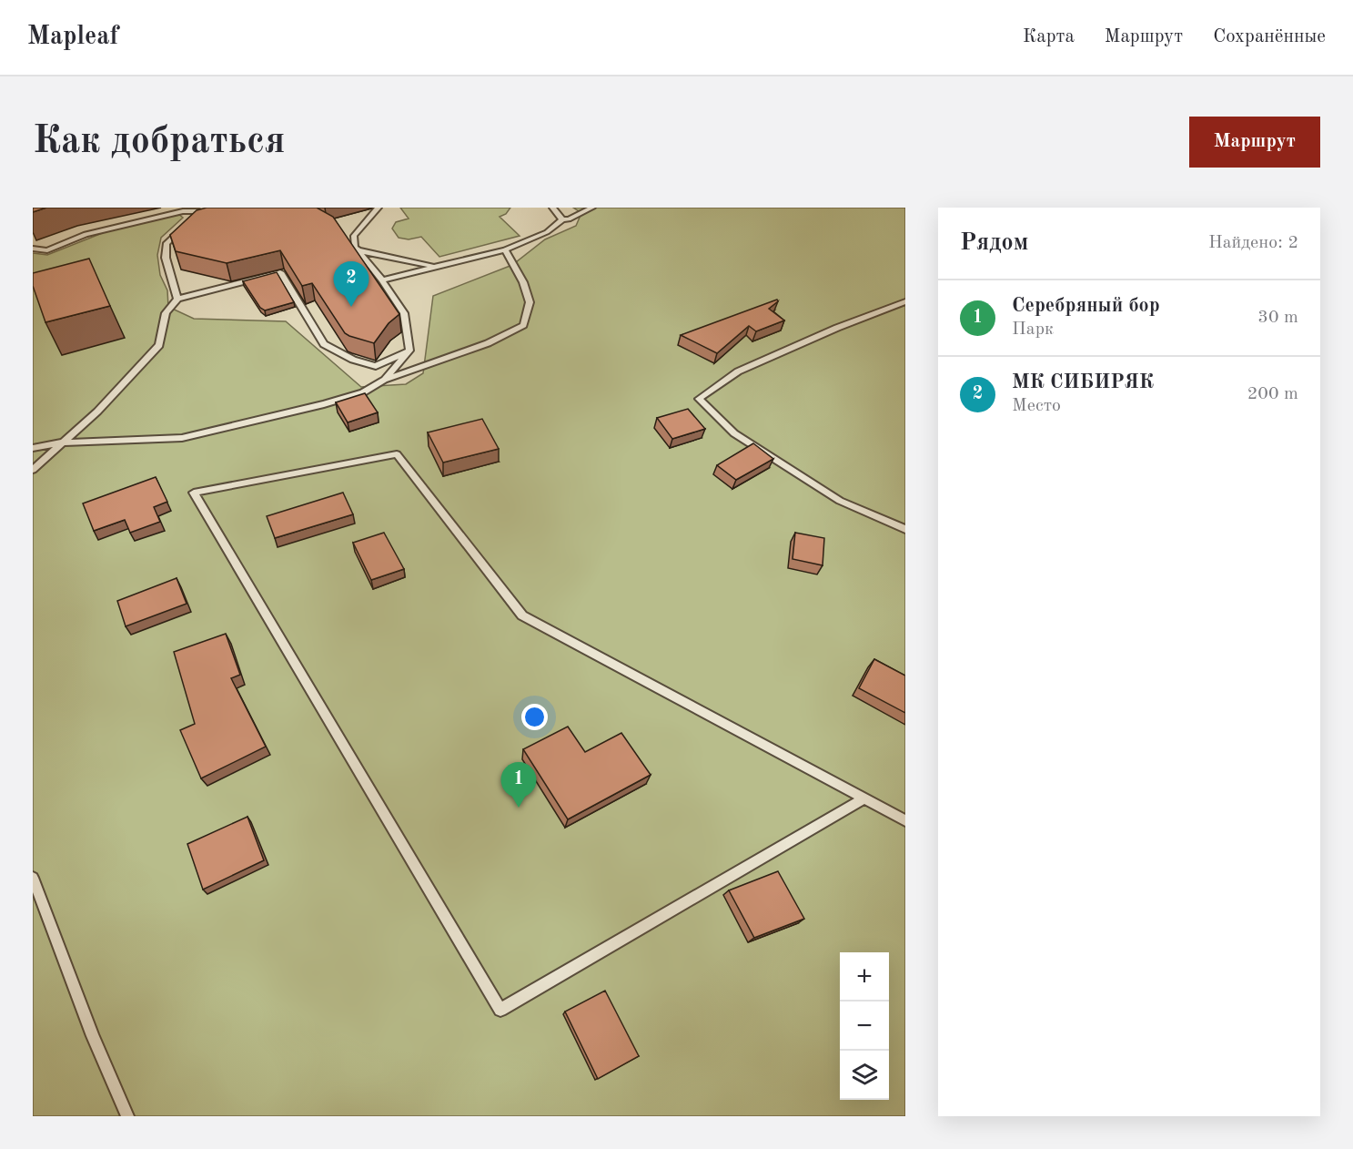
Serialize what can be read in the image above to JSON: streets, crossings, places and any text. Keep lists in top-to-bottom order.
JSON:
{
  "page": {
    "header": "Mapleaf",
    "nav": ["Карта", "Маршрут", "Сохранённые"],
    "buttons": "Маршрут",
    "title": "Как добраться",
    "heading": ["Рядом", "Найдено: 2"],
    "pins": ["2", "1"],
    "list": [
      {
        "mark": "1",
        "name": "Серебряный бор",
        "note": "Парк",
        "value": "30 m"
      },
      {
        "mark": "2",
        "name": "МК СИБИРЯК",
        "note": "Место",
        "value": "200 m"
      }
    ],
    "map_buttons": ["+", "−"]
  }
}
